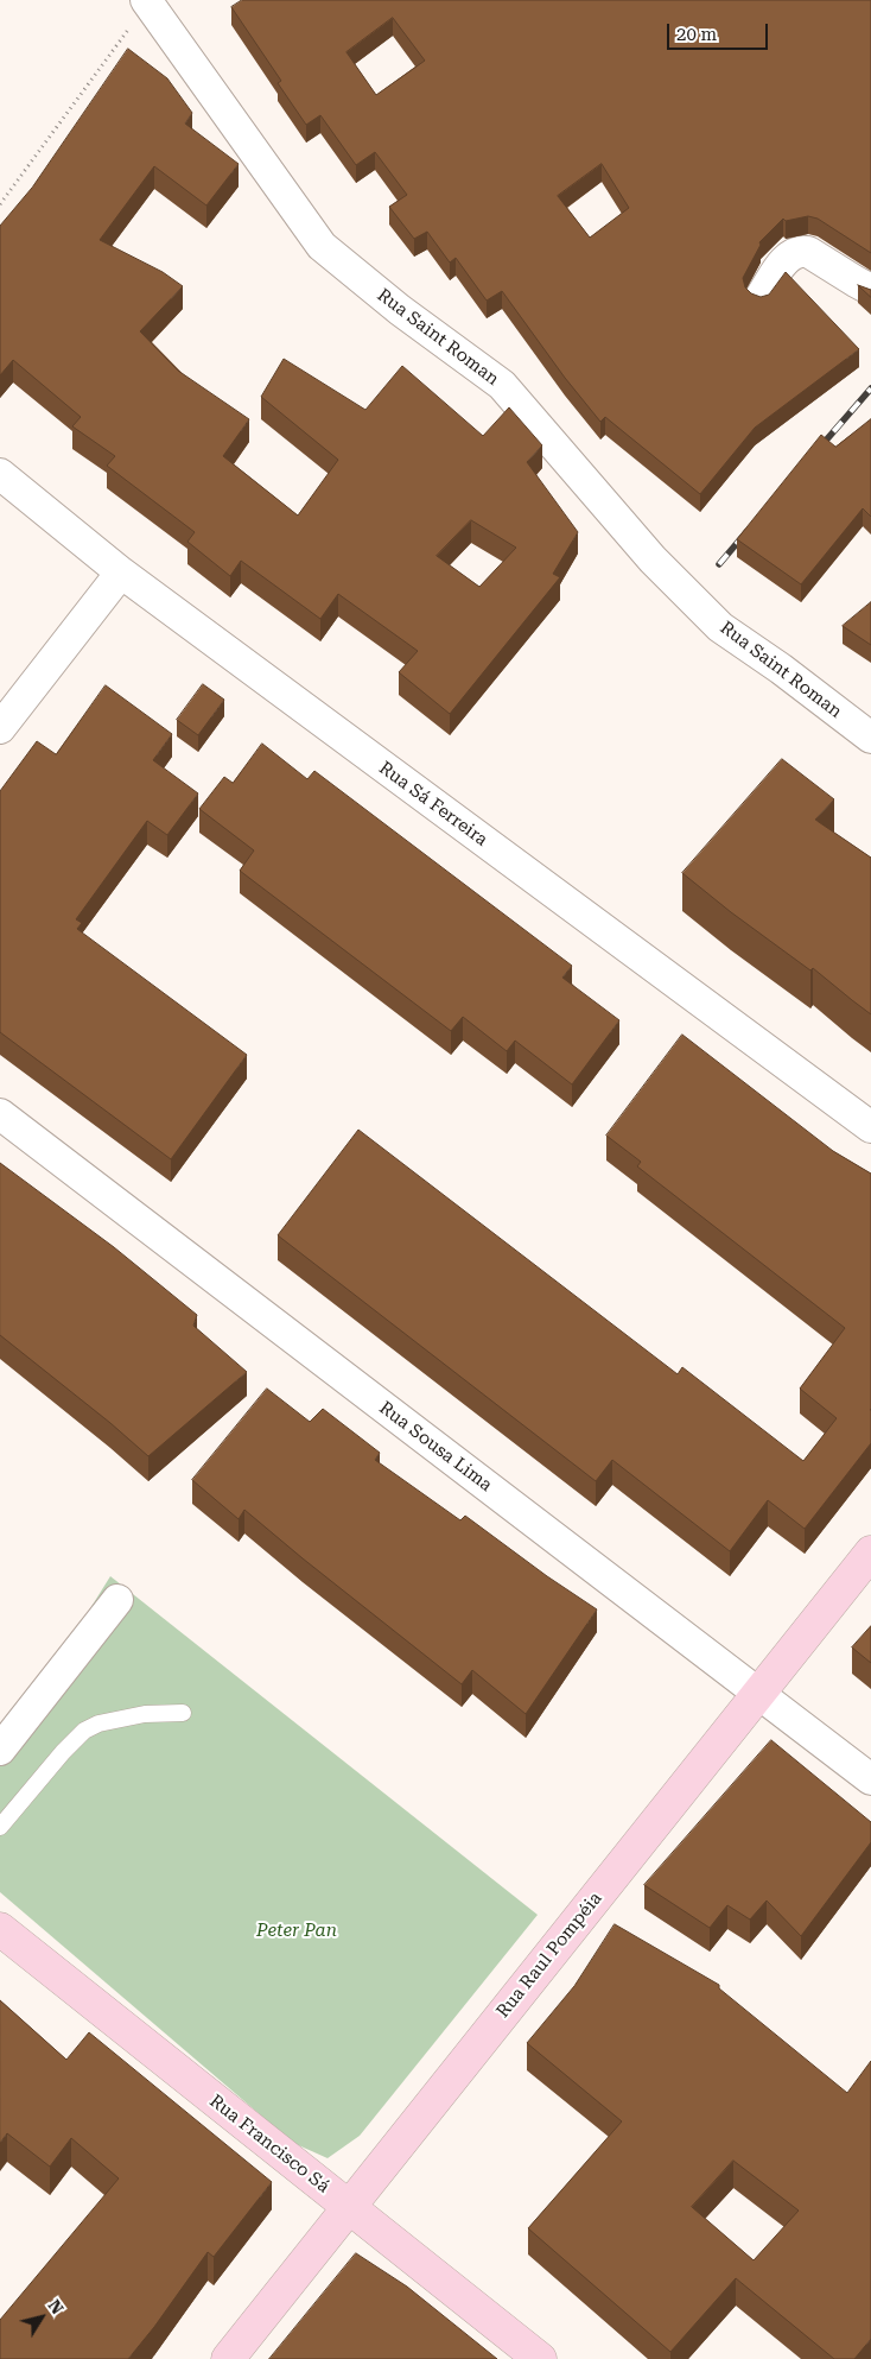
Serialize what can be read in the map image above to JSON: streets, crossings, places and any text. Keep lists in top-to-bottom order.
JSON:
{
  "streets": {
    "main road": ["Rua Raul Pompéia", "Rua Francisco Sá"],
    "street": ["Rua Saint Roman", "Rua Sá Ferreira", "Rua Sousa Lima"]
  },
  "crossings": [
    ["Rua Sousa Lima", "Rua Raul Pompéia"],
    ["Rua Raul Pompéia", "Rua Francisco Sá"]
  ],
  "parks": ["Peter Pan"],
  "scale_bar": "20 m",
  "north": "top right"
}
